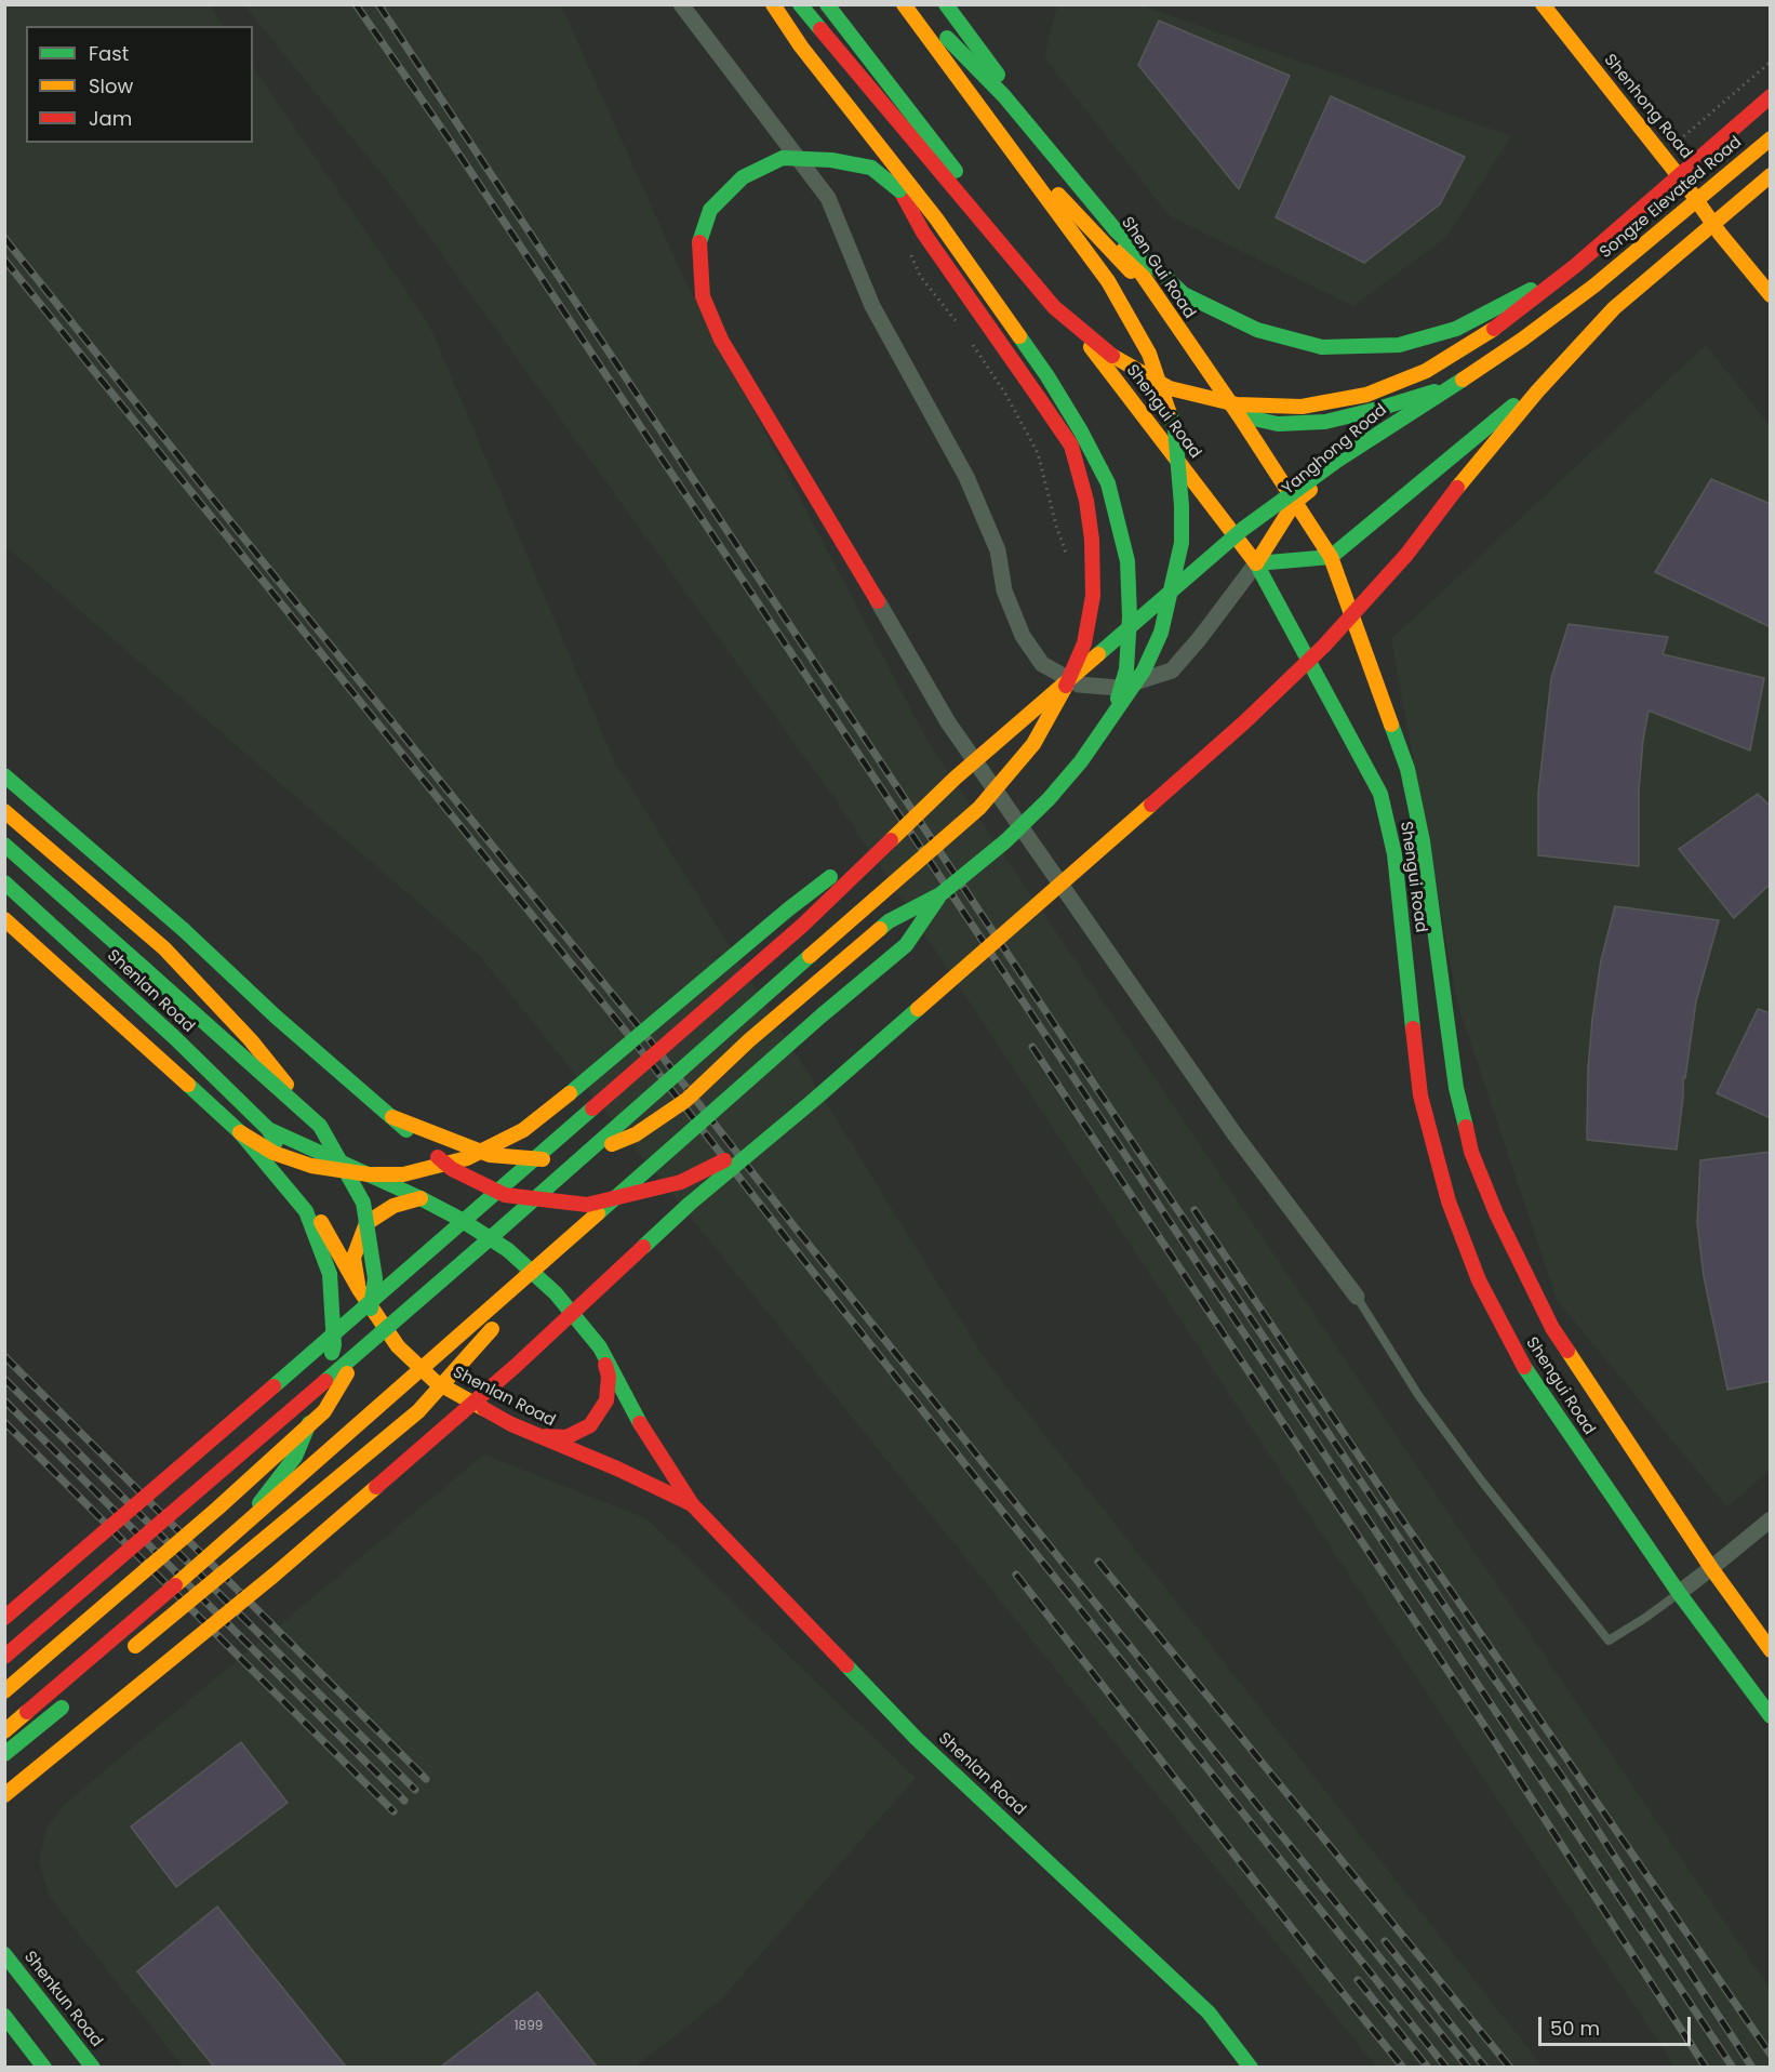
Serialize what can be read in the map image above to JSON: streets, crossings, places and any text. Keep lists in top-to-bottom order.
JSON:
{
  "streets": {
    "main road": [
      "Shenhong Road",
      "Songze Elevated Road",
      "Shen Gui Road",
      "Shengui Road",
      "Yanghong Road",
      "Shenlan Road",
      "Shenkun Road"
    ]
  },
  "crossings": [
    ["Shenhong Road", "Yanghong Road"],
    ["Shen Gui Road", "Shengui Road"],
    ["Shen Gui Road", "Yanghong Road"],
    ["Shengui Road", "Yanghong Road"]
  ],
  "house_numbers": ["1899"],
  "legend": ["Fast", "Slow", "Jam"],
  "scale_bar": "50 m"
}
